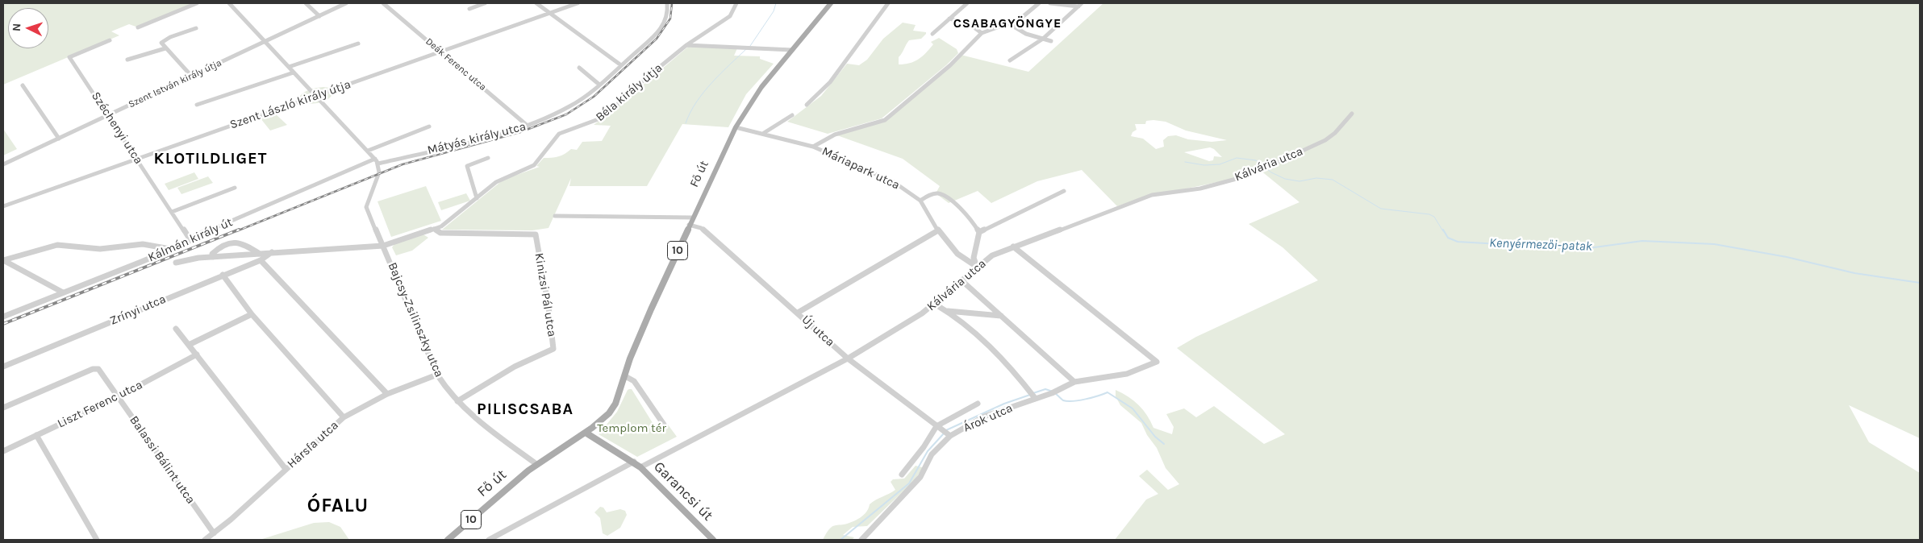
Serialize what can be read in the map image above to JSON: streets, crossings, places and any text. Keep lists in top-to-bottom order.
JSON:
{
  "streets": {
    "main road": ["Fő út", "10", "Garancsi út"],
    "street": [
      "Deák Ferenc utca",
      "Szent István király útja",
      "Béla király útja",
      "Szent László király útja",
      "Széchenyi utca",
      "Mátyás király utca",
      "Kálvária utca",
      "Máriapark utca",
      "Kálmán király út",
      "Kinizsi Pál utca",
      "Zrínyi utca",
      "Bajcsy-Zsilinszky utca",
      "Új utca",
      "Liszt Ferenc utca",
      "Árok utca",
      "Hársfa utca",
      "Balassi Bálint utca"
    ]
  },
  "crossings": [
    ["Deák Ferenc utca", "Szent László király útja"],
    ["Deák Ferenc utca", "Mátyás király utca"],
    ["Szent István király útja", "Széchenyi utca"],
    ["Béla király útja", "Kinizsi Pál utca"],
    ["Béla király útja", "Zrínyi utca"],
    ["Béla király útja", "Bajcsy-Zsilinszky utca"],
    ["Szent László király útja", "Széchenyi utca"],
    ["Széchenyi utca", "Kálmán király út"],
    ["Mátyás király utca", "Kálmán király út"],
    ["Mátyás király utca", "Bajcsy-Zsilinszky utca"],
    ["Kálvária utca", "Máriapark utca"],
    ["Kálvária utca", "Új utca"],
    ["Kálvária utca", "Árok utca"],
    ["Kálvária utca", "Garancsi út"],
    ["Máriapark utca", "Fő út"],
    ["Fő út", "10"],
    ["Fő út", "Bajcsy-Zsilinszky utca"],
    ["Fő út", "Új utca"],
    ["Kálmán király út", "Bajcsy-Zsilinszky utca"],
    ["10", "Bajcsy-Zsilinszky utca"],
    ["Kinizsi Pál utca", "Bajcsy-Zsilinszky utca"],
    ["Bajcsy-Zsilinszky utca", "Hársfa utca"],
    ["Új utca", "Árok utca"],
    ["Liszt Ferenc utca", "Balassi Bálint utca"],
    ["Hársfa utca", "Balassi Bálint utca"]
  ],
  "districts": [
    "CSABAGYÖNGYE",
    "KLOTILDLIGET",
    "PILISCSABA",
    "ÓFALU"
  ],
  "water": ["Kenyérmezői-patak"],
  "parks": ["Templom tér"],
  "north": "left"
}
